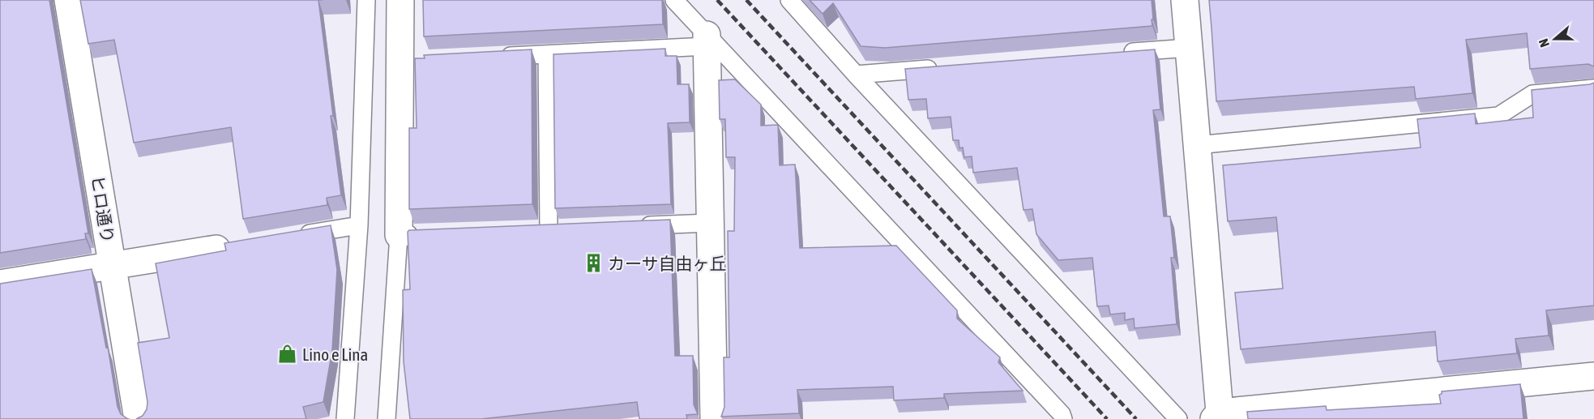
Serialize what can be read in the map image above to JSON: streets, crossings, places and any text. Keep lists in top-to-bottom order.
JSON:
{
  "streets": {
    "street": ["ヒロ通り"]
  },
  "places": {
    "building": ["カーサ自由ヶ丘"],
    "shop": ["Lino e Lina"]
  },
  "north": "left"
}
